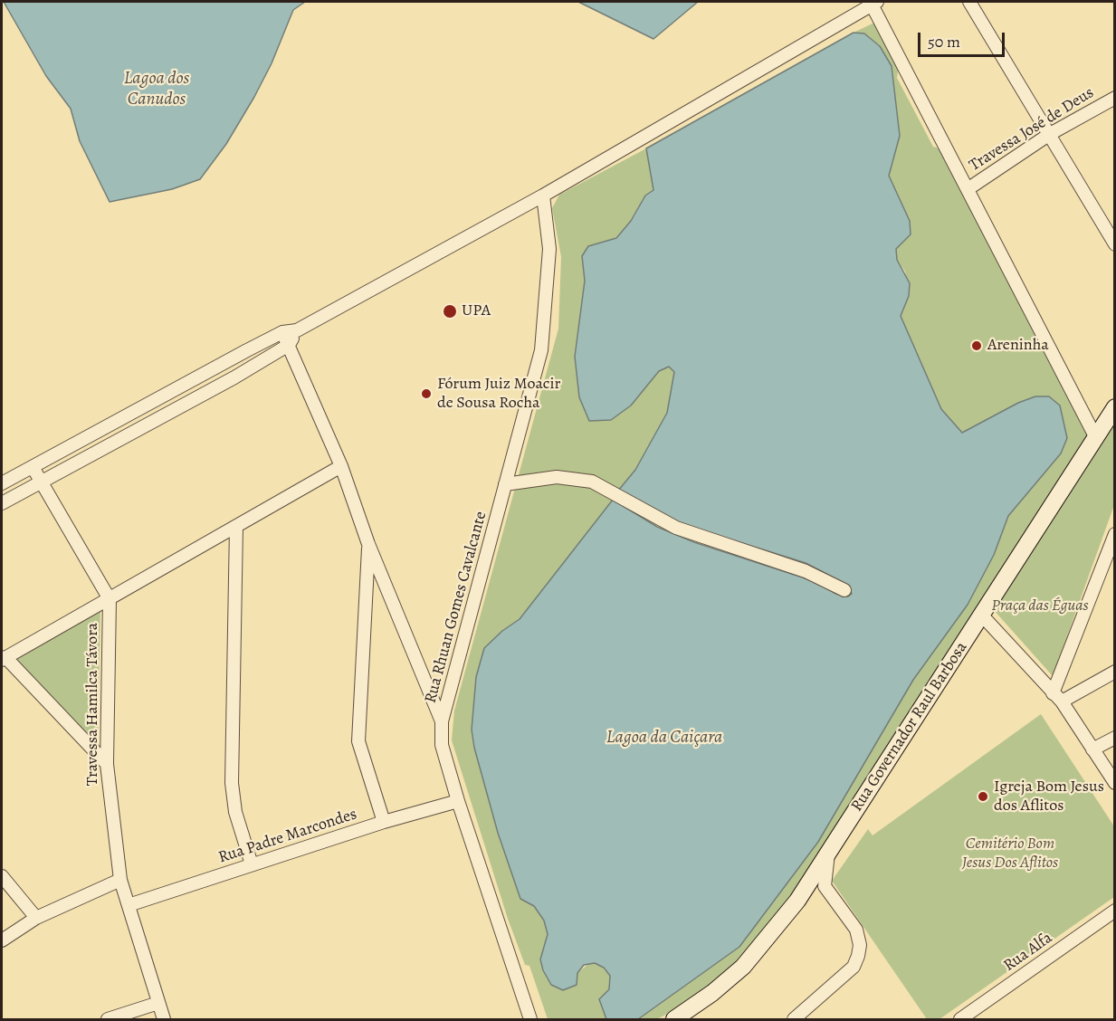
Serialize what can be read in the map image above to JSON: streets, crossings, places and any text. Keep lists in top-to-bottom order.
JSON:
{
  "streets": {
    "street": [
      "Travessa José de Deus",
      "Rua Rhuan Gomes Cavalcante",
      "Travessa Hamilca Távora",
      "Rua Governador Raul Barbosa",
      "Rua Padre Marcondes",
      "Rua Alfa"
    ]
  },
  "crossings": [
    ["Rua Rhuan Gomes Cavalcante", "Rua Padre Marcondes"],
    ["Travessa Hamilca Távora", "Rua Padre Marcondes"]
  ],
  "water": ["Lagoa dos Canudos", "Lagoa da Caiçara"],
  "parks": ["Praça das Éguas", "Cemitério Bom Jesus Dos Aflitos"],
  "places": [
    "UPA",
    "Areninha",
    "Fórum Juiz Moacir de Sousa Rocha",
    "Igreja Bom Jesus dos Aflitos"
  ],
  "scale_bar": "50 m"
}
